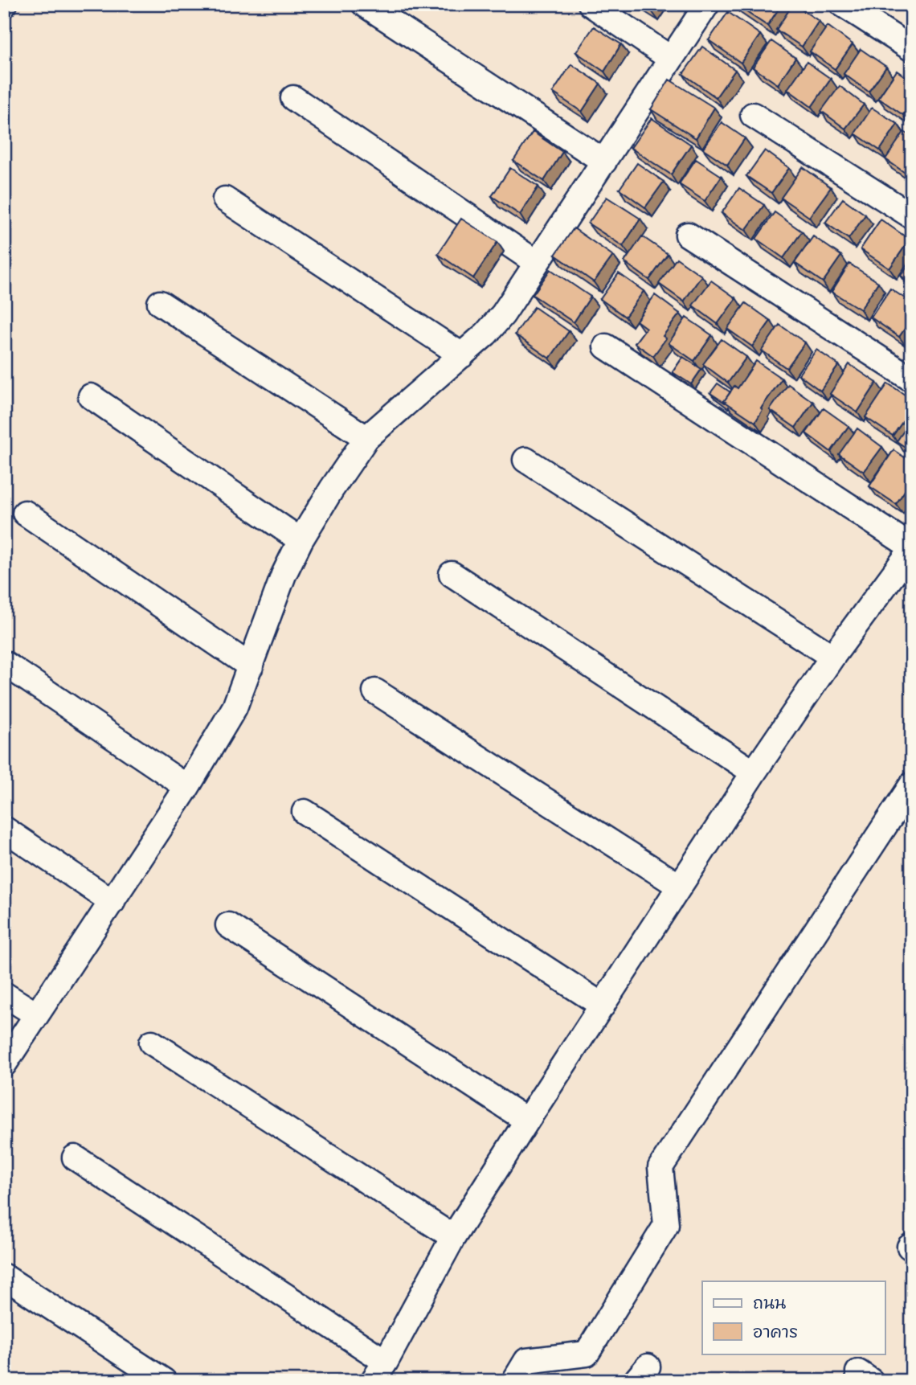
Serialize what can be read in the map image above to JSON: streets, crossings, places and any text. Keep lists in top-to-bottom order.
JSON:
{
  "legend": ["ถนน", "อาคาร"]
}
